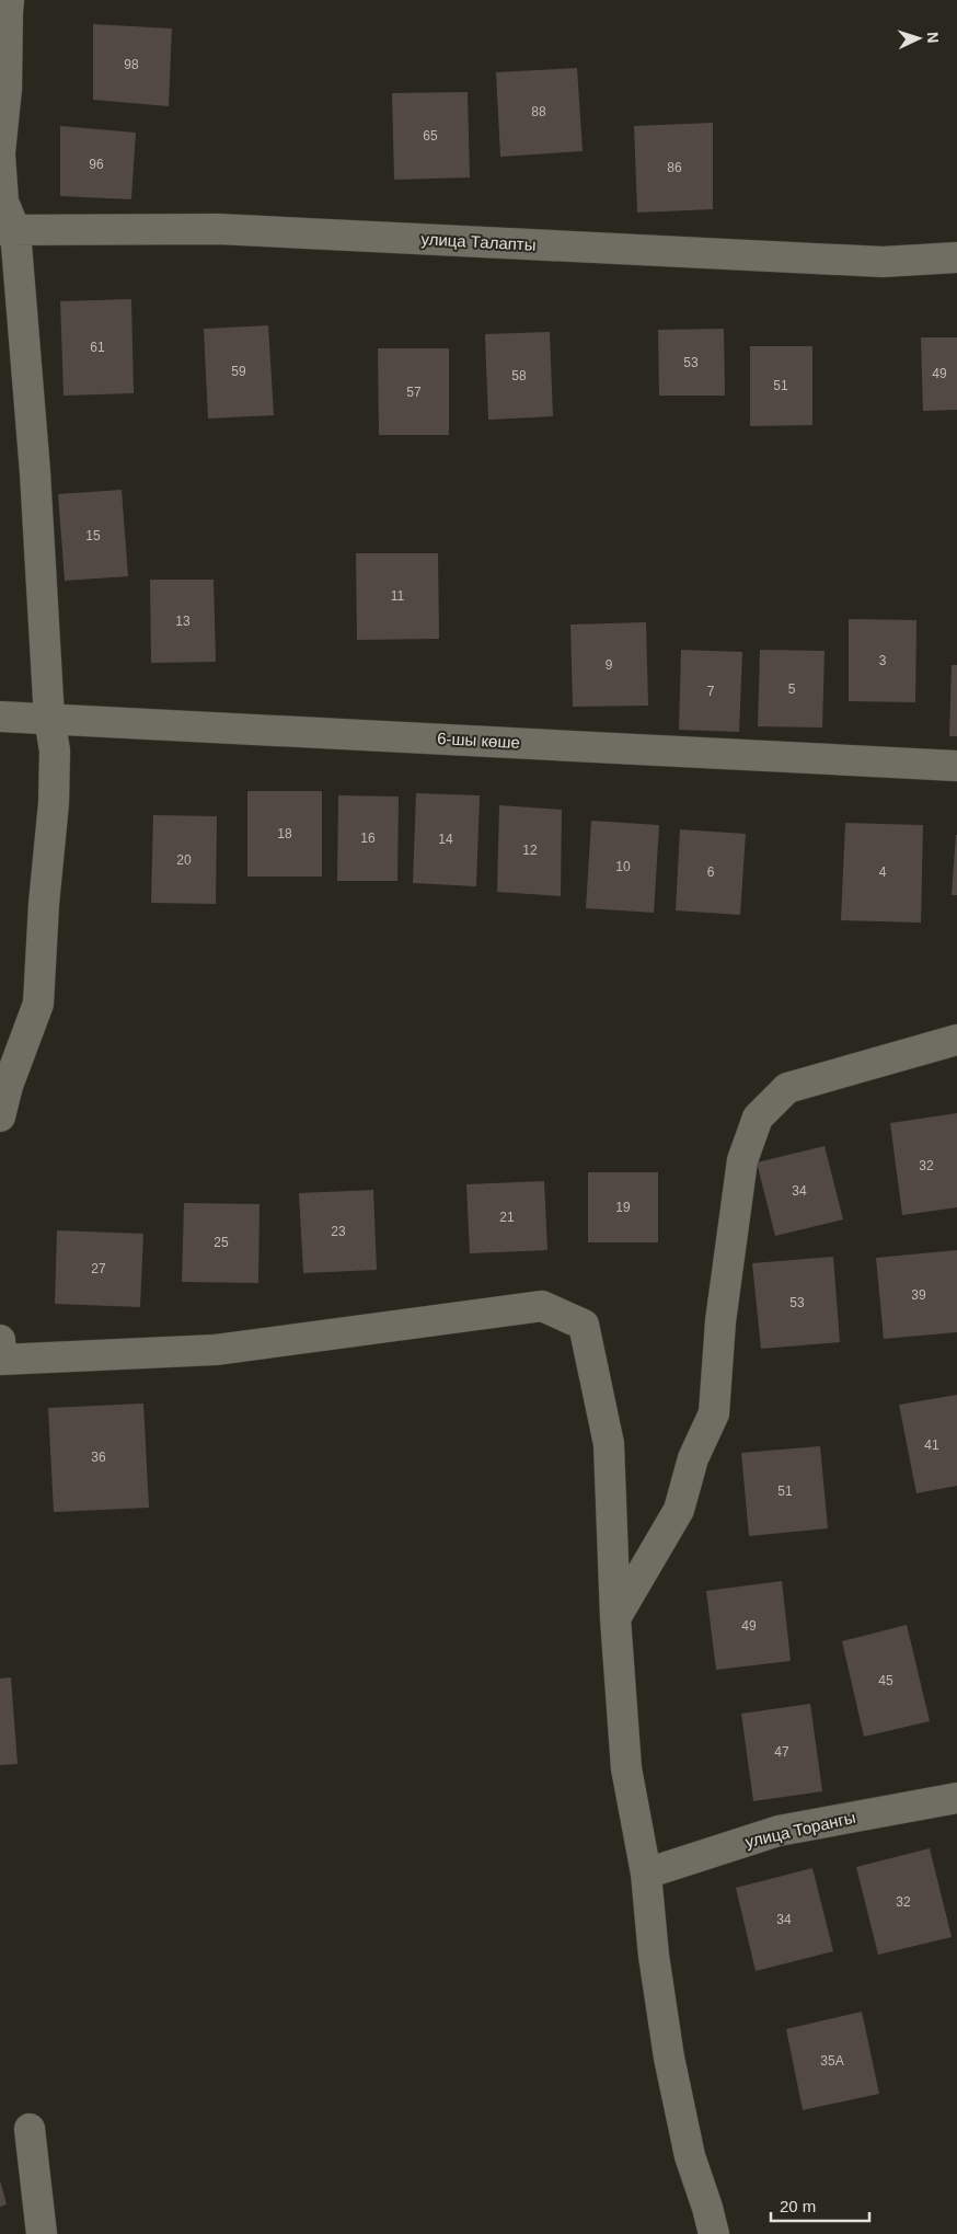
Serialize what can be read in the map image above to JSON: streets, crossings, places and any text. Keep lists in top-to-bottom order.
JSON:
{
  "streets": {
    "street": ["улица Талапты", "6-шы көше", "улица Торангы"]
  },
  "house_numbers": [
    "98",
    "88",
    "65",
    "96",
    "86",
    "61",
    "53",
    "59",
    "49",
    "58",
    "51",
    "57",
    "15",
    "11",
    "13",
    "3",
    "9",
    "5",
    "7",
    "18",
    "16",
    "14",
    "12",
    "20",
    "10",
    "6",
    "4",
    "32",
    "34",
    "19",
    "21",
    "23",
    "25",
    "27",
    "39",
    "53",
    "41",
    "36",
    "51",
    "49",
    "45",
    "47",
    "32",
    "34",
    "35А"
  ],
  "scale_bar": "20 m",
  "north": "right"
}
